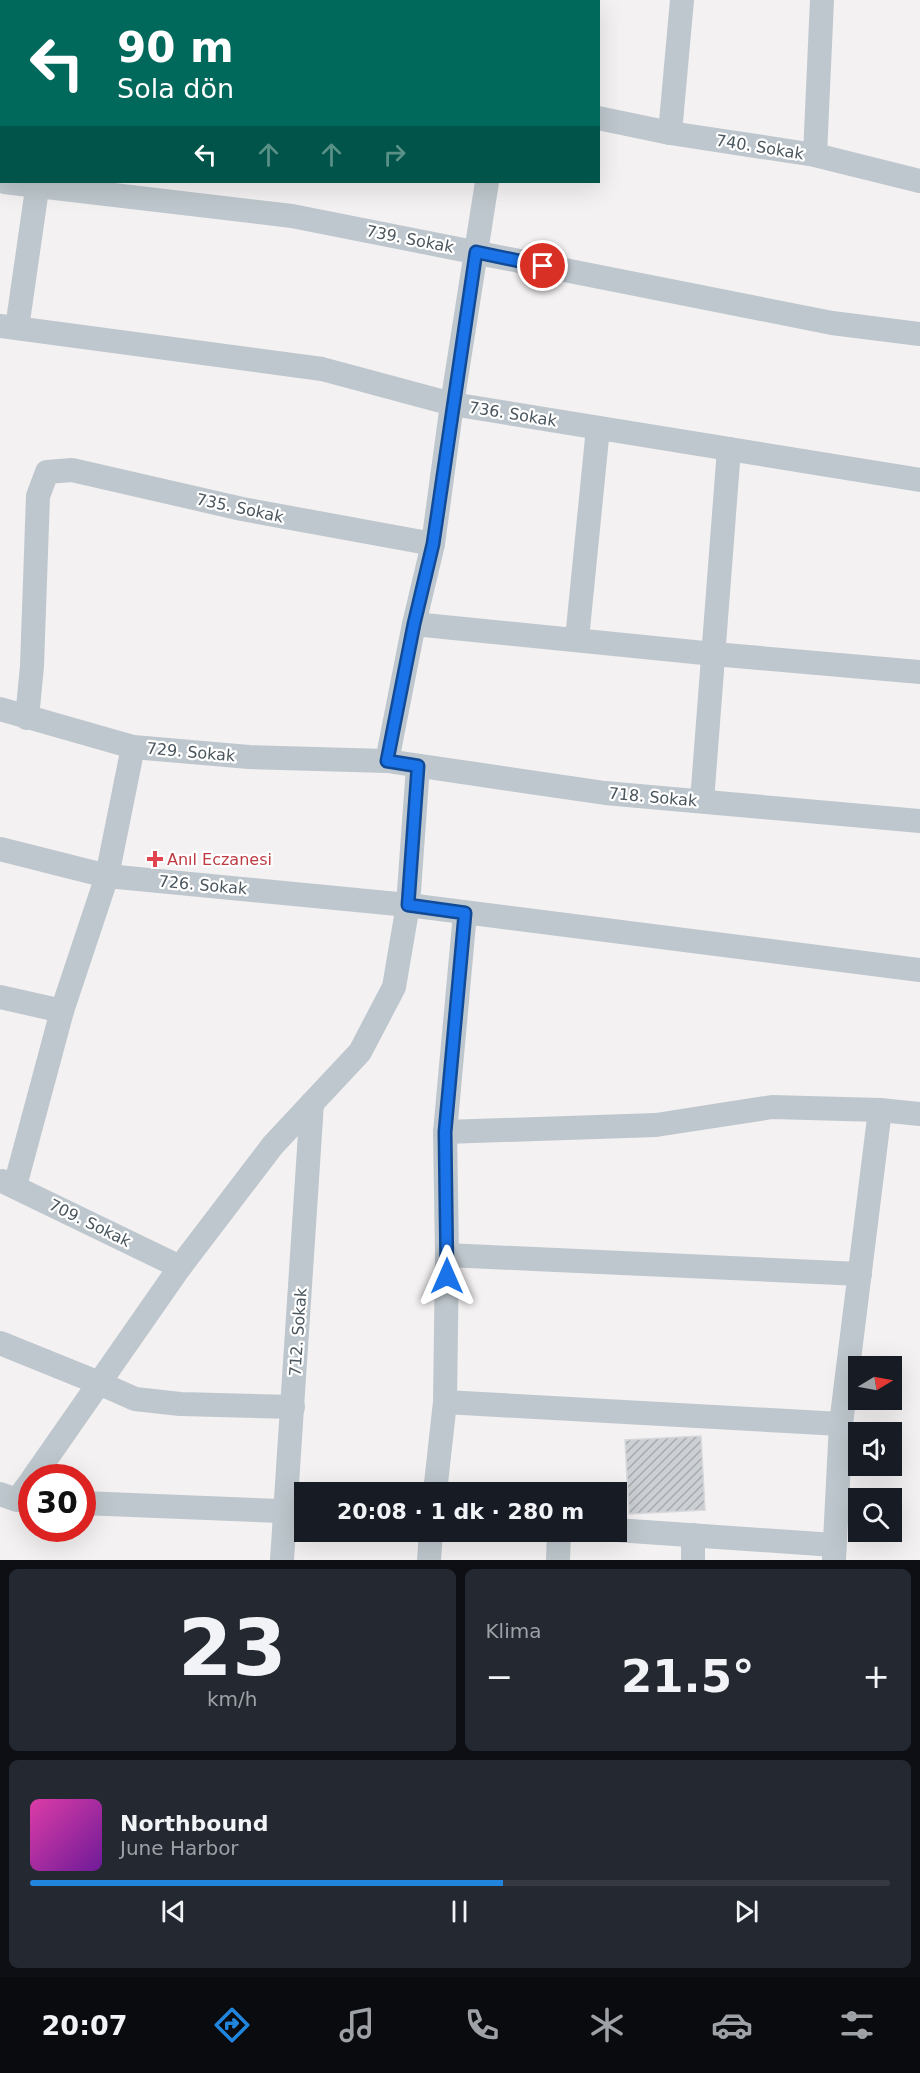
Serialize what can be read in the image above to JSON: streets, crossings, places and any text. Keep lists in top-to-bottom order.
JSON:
{
  "streets": {
    "street": [
      "740. Sokak",
      "739. Sokak",
      "736. Sokak",
      "735. Sokak",
      "729. Sokak",
      "718. Sokak",
      "726. Sokak",
      "709. Sokak",
      "712. Sokak"
    ]
  },
  "crossings": [
    ["735. Sokak", "729. Sokak"],
    ["729. Sokak", "718. Sokak"]
  ],
  "places": {
    "health": ["Anıl Eczanesi"]
  },
  "north": "right",
  "page": {
    "turn": ["90 m", "Sola dön"],
    "limit": "30",
    "trip": "20:08 · 1 dk · 280 m",
    "tile": [
      ["23", "km/h"],
      "Klima"
    ],
    "heat": ["−", "21.5°", "+"],
    "song": ["Northbound", "June Harbor"],
    "tabs": "20:07"
  }
}
